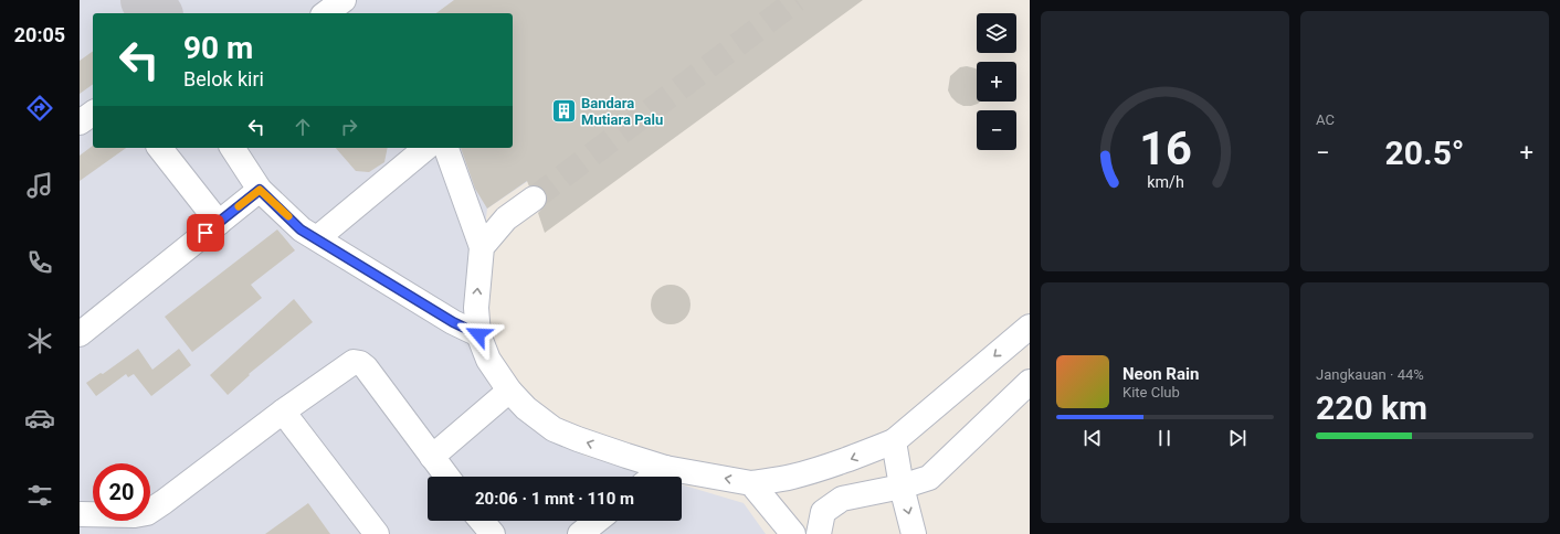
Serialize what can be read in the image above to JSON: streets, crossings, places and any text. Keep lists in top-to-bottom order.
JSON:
{
  "places": {
    "building": ["Bandara Mutiara Palu"]
  },
  "page": {
    "tabs": "20:05",
    "tile": [
      "AC",
      ["Jangkauan · 44%", "220 km"]
    ],
    "map_buttons": ["+", "−"],
    "turn": ["90 m", "Belok kiri"],
    "heat": ["−", "20.5°", "+"],
    "song": ["Neon Rain", "Kite Club"],
    "limit": "20",
    "trip": "20:06 · 1 mnt · 110 m",
    "gauge": ["16", "km/h"]
  }
}
